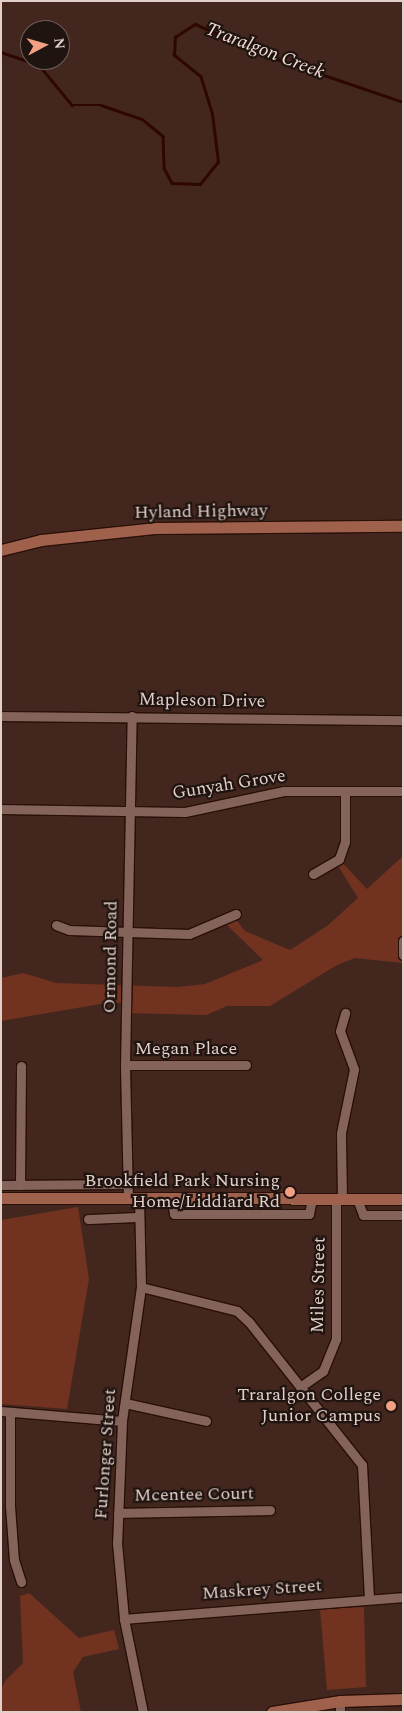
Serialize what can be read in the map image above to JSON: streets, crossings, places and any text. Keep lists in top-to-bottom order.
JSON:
{
  "streets": {
    "street": [
      "Hyland Highway",
      "Mapleson Drive",
      "Gunyah Grove",
      "Ormond Road",
      "Megan Place",
      "Miles Street",
      "Furlonger Street",
      "Mcentee Court",
      "Maskrey Street"
    ]
  },
  "crossings": [
    ["Mapleson Drive", "Ormond Road"],
    ["Gunyah Grove", "Ormond Road"],
    ["Ormond Road", "Megan Place"],
    ["Ormond Road", "Furlonger Street"],
    ["Furlonger Street", "Mcentee Court"],
    ["Furlonger Street", "Maskrey Street"]
  ],
  "water": ["Traralgon Creek"],
  "places": ["Brookfield Park Nursing Home/Liddiard Rd", "Traralgon College Junior Campus"],
  "north": "right"
}
